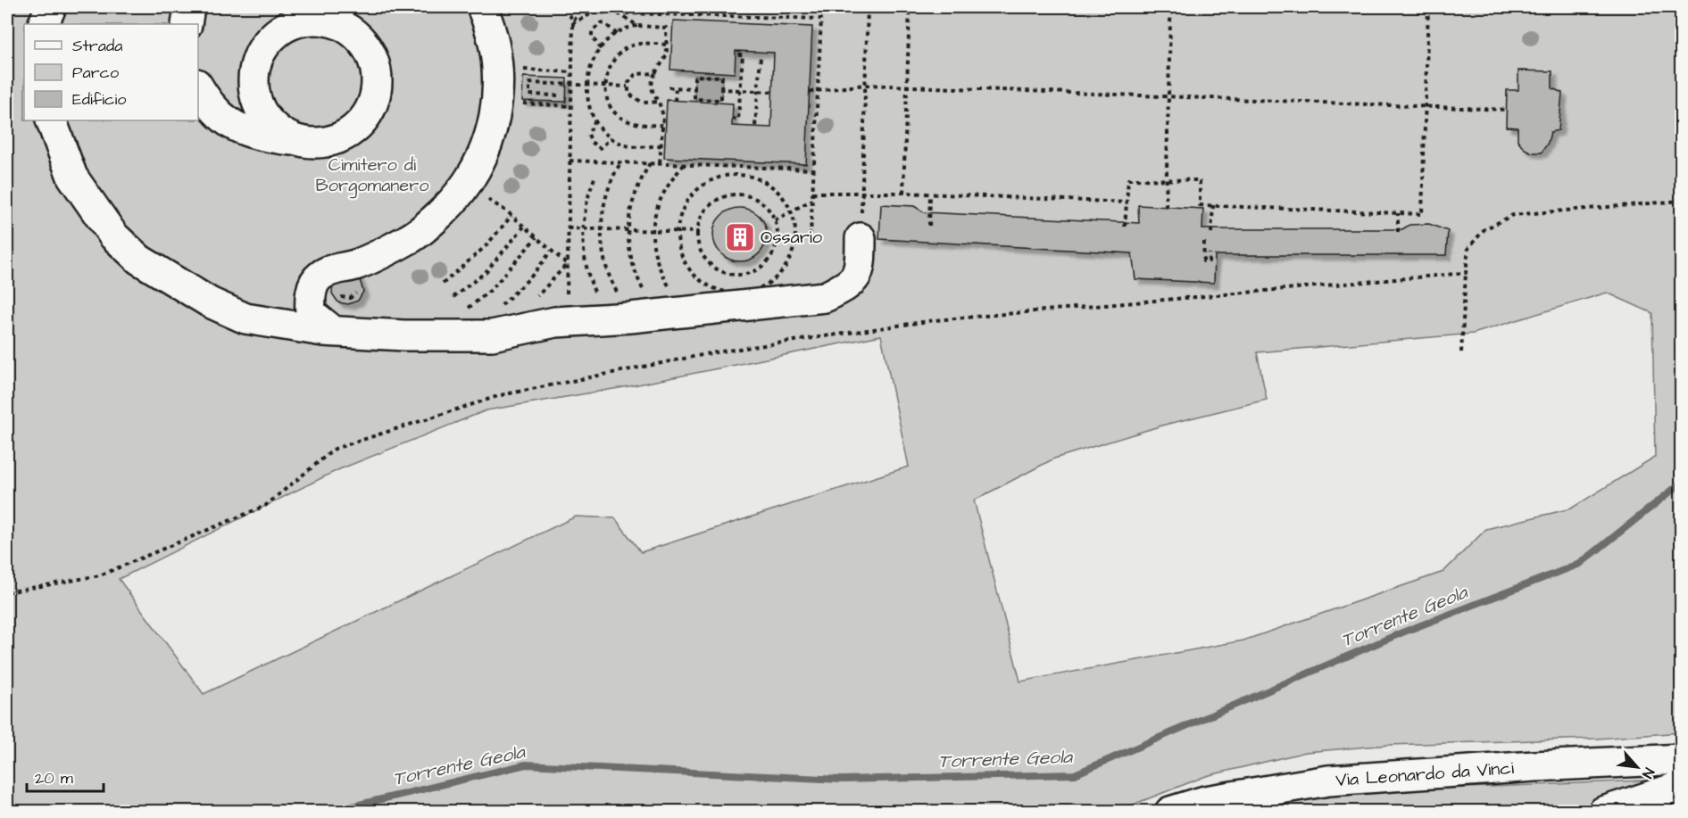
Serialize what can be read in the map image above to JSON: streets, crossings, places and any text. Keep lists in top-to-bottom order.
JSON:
{
  "streets": {
    "street": ["Via Leonardo da Vinci"]
  },
  "water": ["Torrente Geola"],
  "parks": ["Cimitero di Borgomanero"],
  "places": {
    "building": ["Ossario"]
  },
  "legend": ["Strada", "Parco", "Edificio"],
  "scale_bar": "20 m",
  "north": "bottom right"
}
